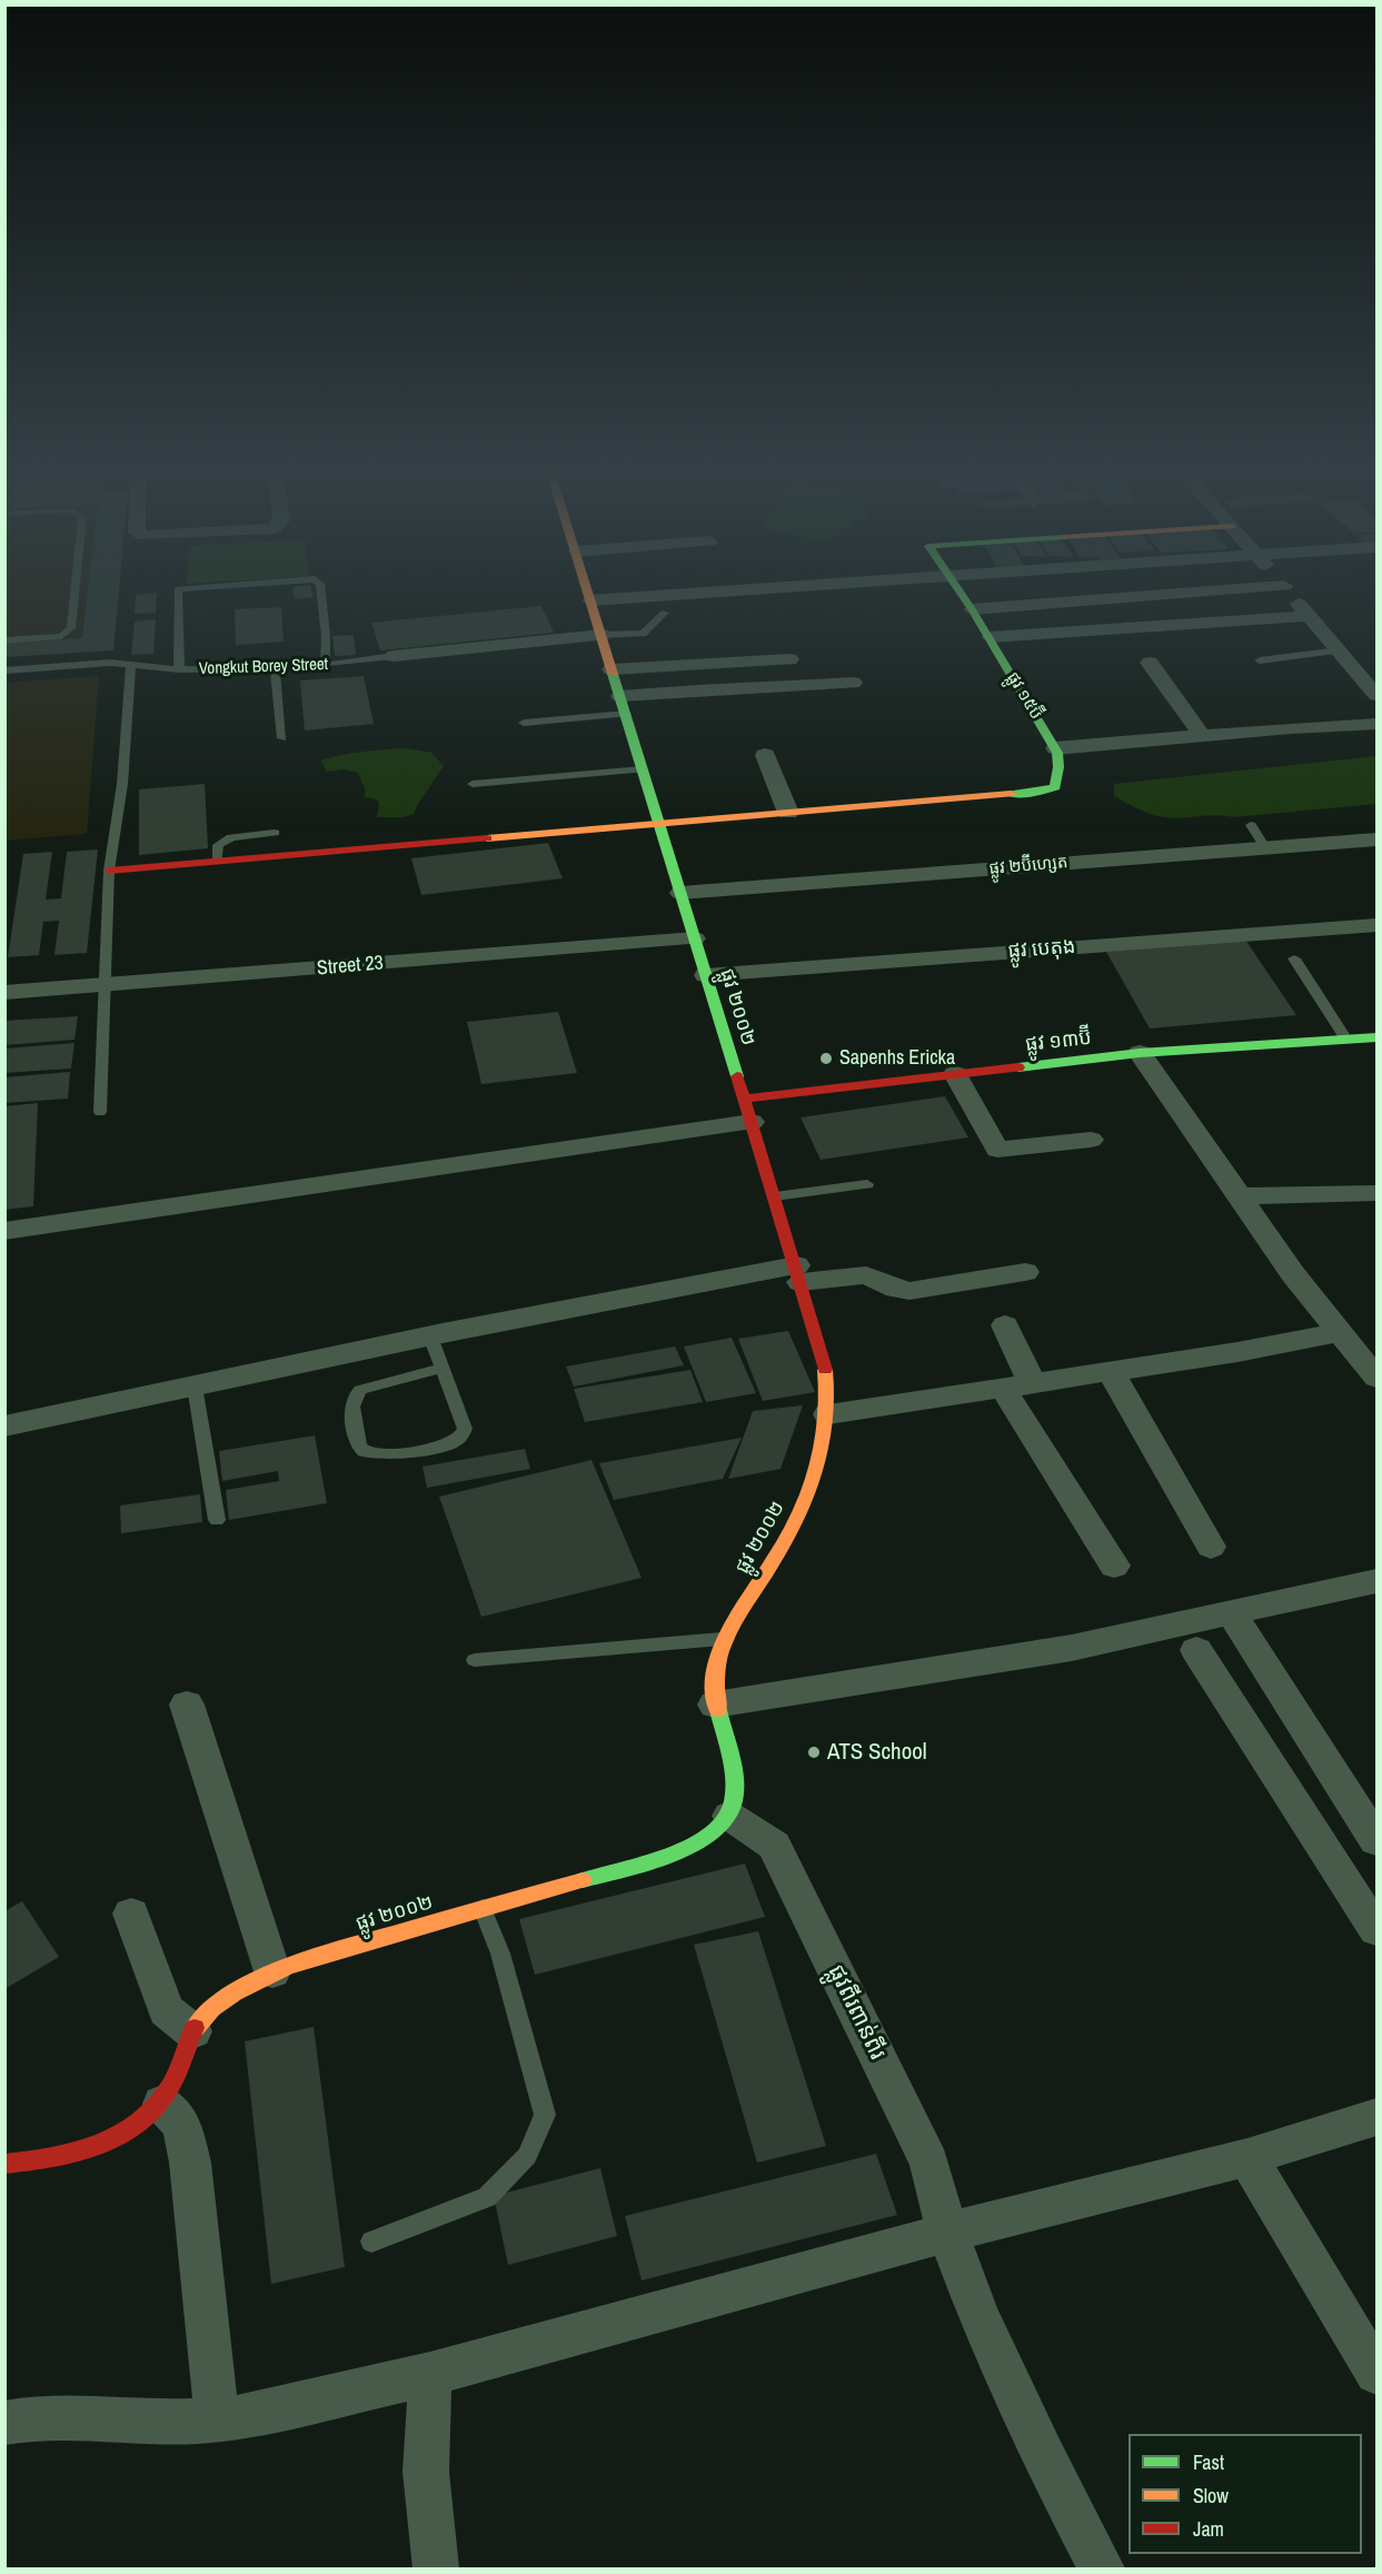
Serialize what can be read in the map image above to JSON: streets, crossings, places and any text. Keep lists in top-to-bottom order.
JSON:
{
  "streets": {
    "street": [
      "Vongkut Borey Street",
      "ផ្លូវ ១៥ប៊ី",
      "ផ្លូវ ២ប៊ីហ្សេត",
      "ផ្លូវ បេតុង",
      "Street 23",
      "ផ្លូវ ២០០២",
      "ផ្លូវ ១៣ប៊ី",
      "ផ្លូវពីរពាន់ពីរ"
    ]
  },
  "crossings": [
    ["Vongkut Borey Street", "ផ្លូវ ២០០២"],
    ["ផ្លូវ ២ប៊ីហ្សេត", "ផ្លូវ ២០០២"],
    ["ផ្លូវ បេតុង", "ផ្លូវ ២០០២"],
    ["Street 23", "ផ្លូវ ២០០២"],
    ["ផ្លូវ ២០០២", "ផ្លូវ ១៣ប៊ី"],
    ["ផ្លូវ ២០០២", "ផ្លូវពីរពាន់ពីរ"]
  ],
  "places": ["Sapenhs Ericka", "ATS School"],
  "legend": ["Fast", "Slow", "Jam"]
}
